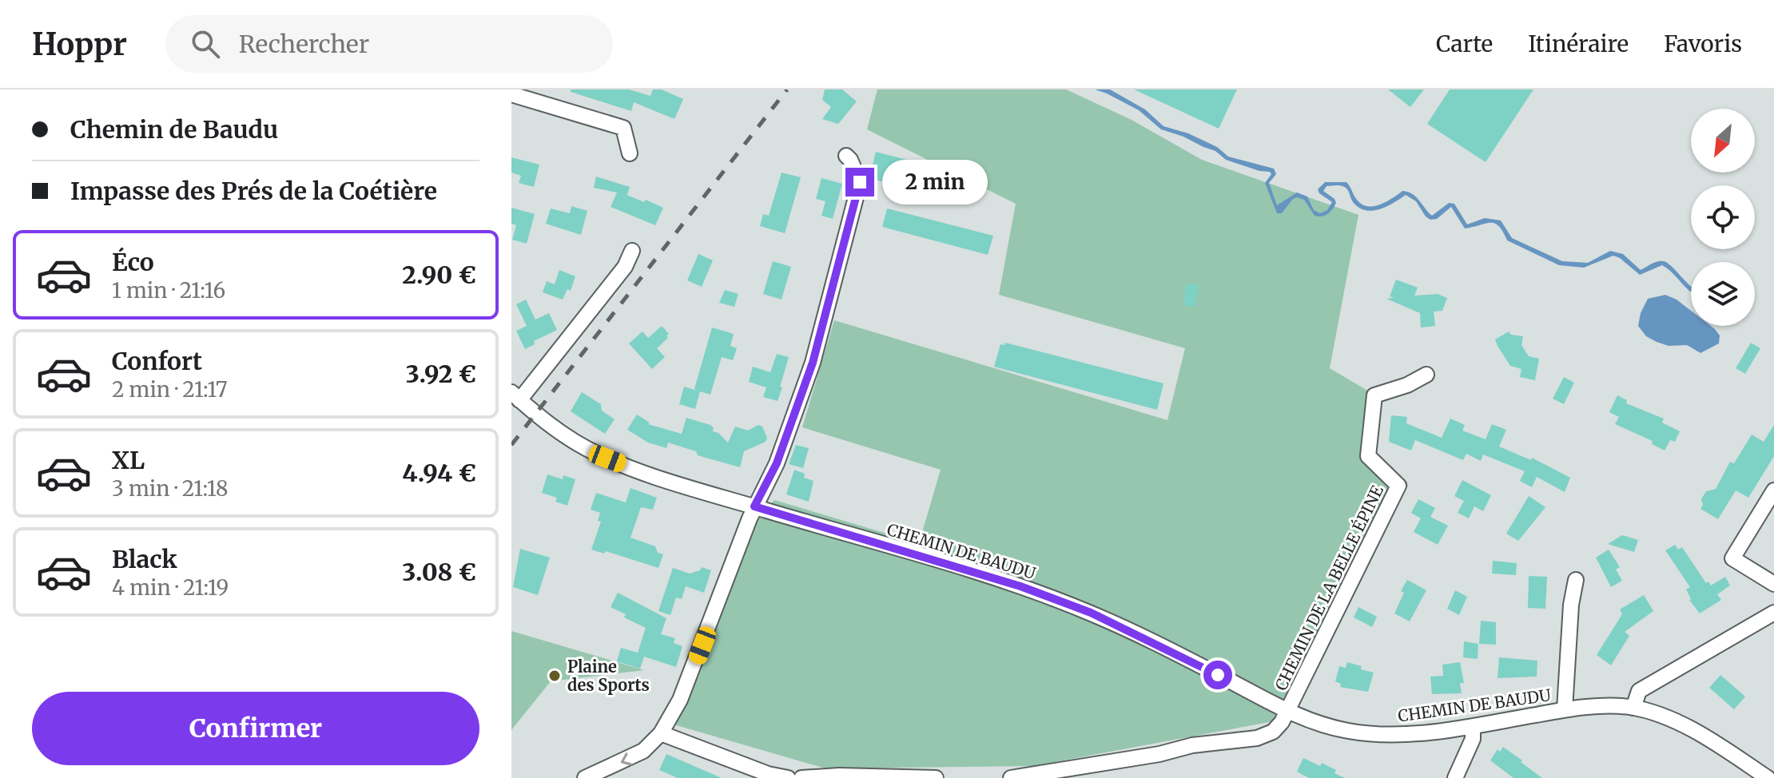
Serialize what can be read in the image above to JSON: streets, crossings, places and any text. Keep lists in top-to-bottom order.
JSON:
{
  "streets": {
    "street": ["CHEMIN DE BAUDU", "CHEMIN DE LA BELLE ÉPINE"]
  },
  "crossings": [
    ["CHEMIN DE BAUDU", "CHEMIN DE LA BELLE ÉPINE"]
  ],
  "places": ["Plaine des Sports"],
  "north": "bottom left",
  "page": {
    "header": "Hoppr",
    "search": "Rechercher",
    "nav": ["Carte", "Itinéraire", "Favoris"],
    "banner": ["Chemin de Baudu", "Impasse des Prés de la Coétière"],
    "bubble": "2 min",
    "list": [
      {
        "name": "Éco",
        "note": "1 min · 21:16",
        "value": "2.90 €"
      },
      {
        "name": "Confort",
        "note": "2 min · 21:17",
        "value": "3.92 €"
      },
      {
        "name": "XL",
        "note": "3 min · 21:18",
        "value": "4.94 €"
      },
      {
        "name": "Black",
        "note": "4 min · 21:19",
        "value": "3.08 €"
      }
    ],
    "buttons": "Confirmer"
  }
}
